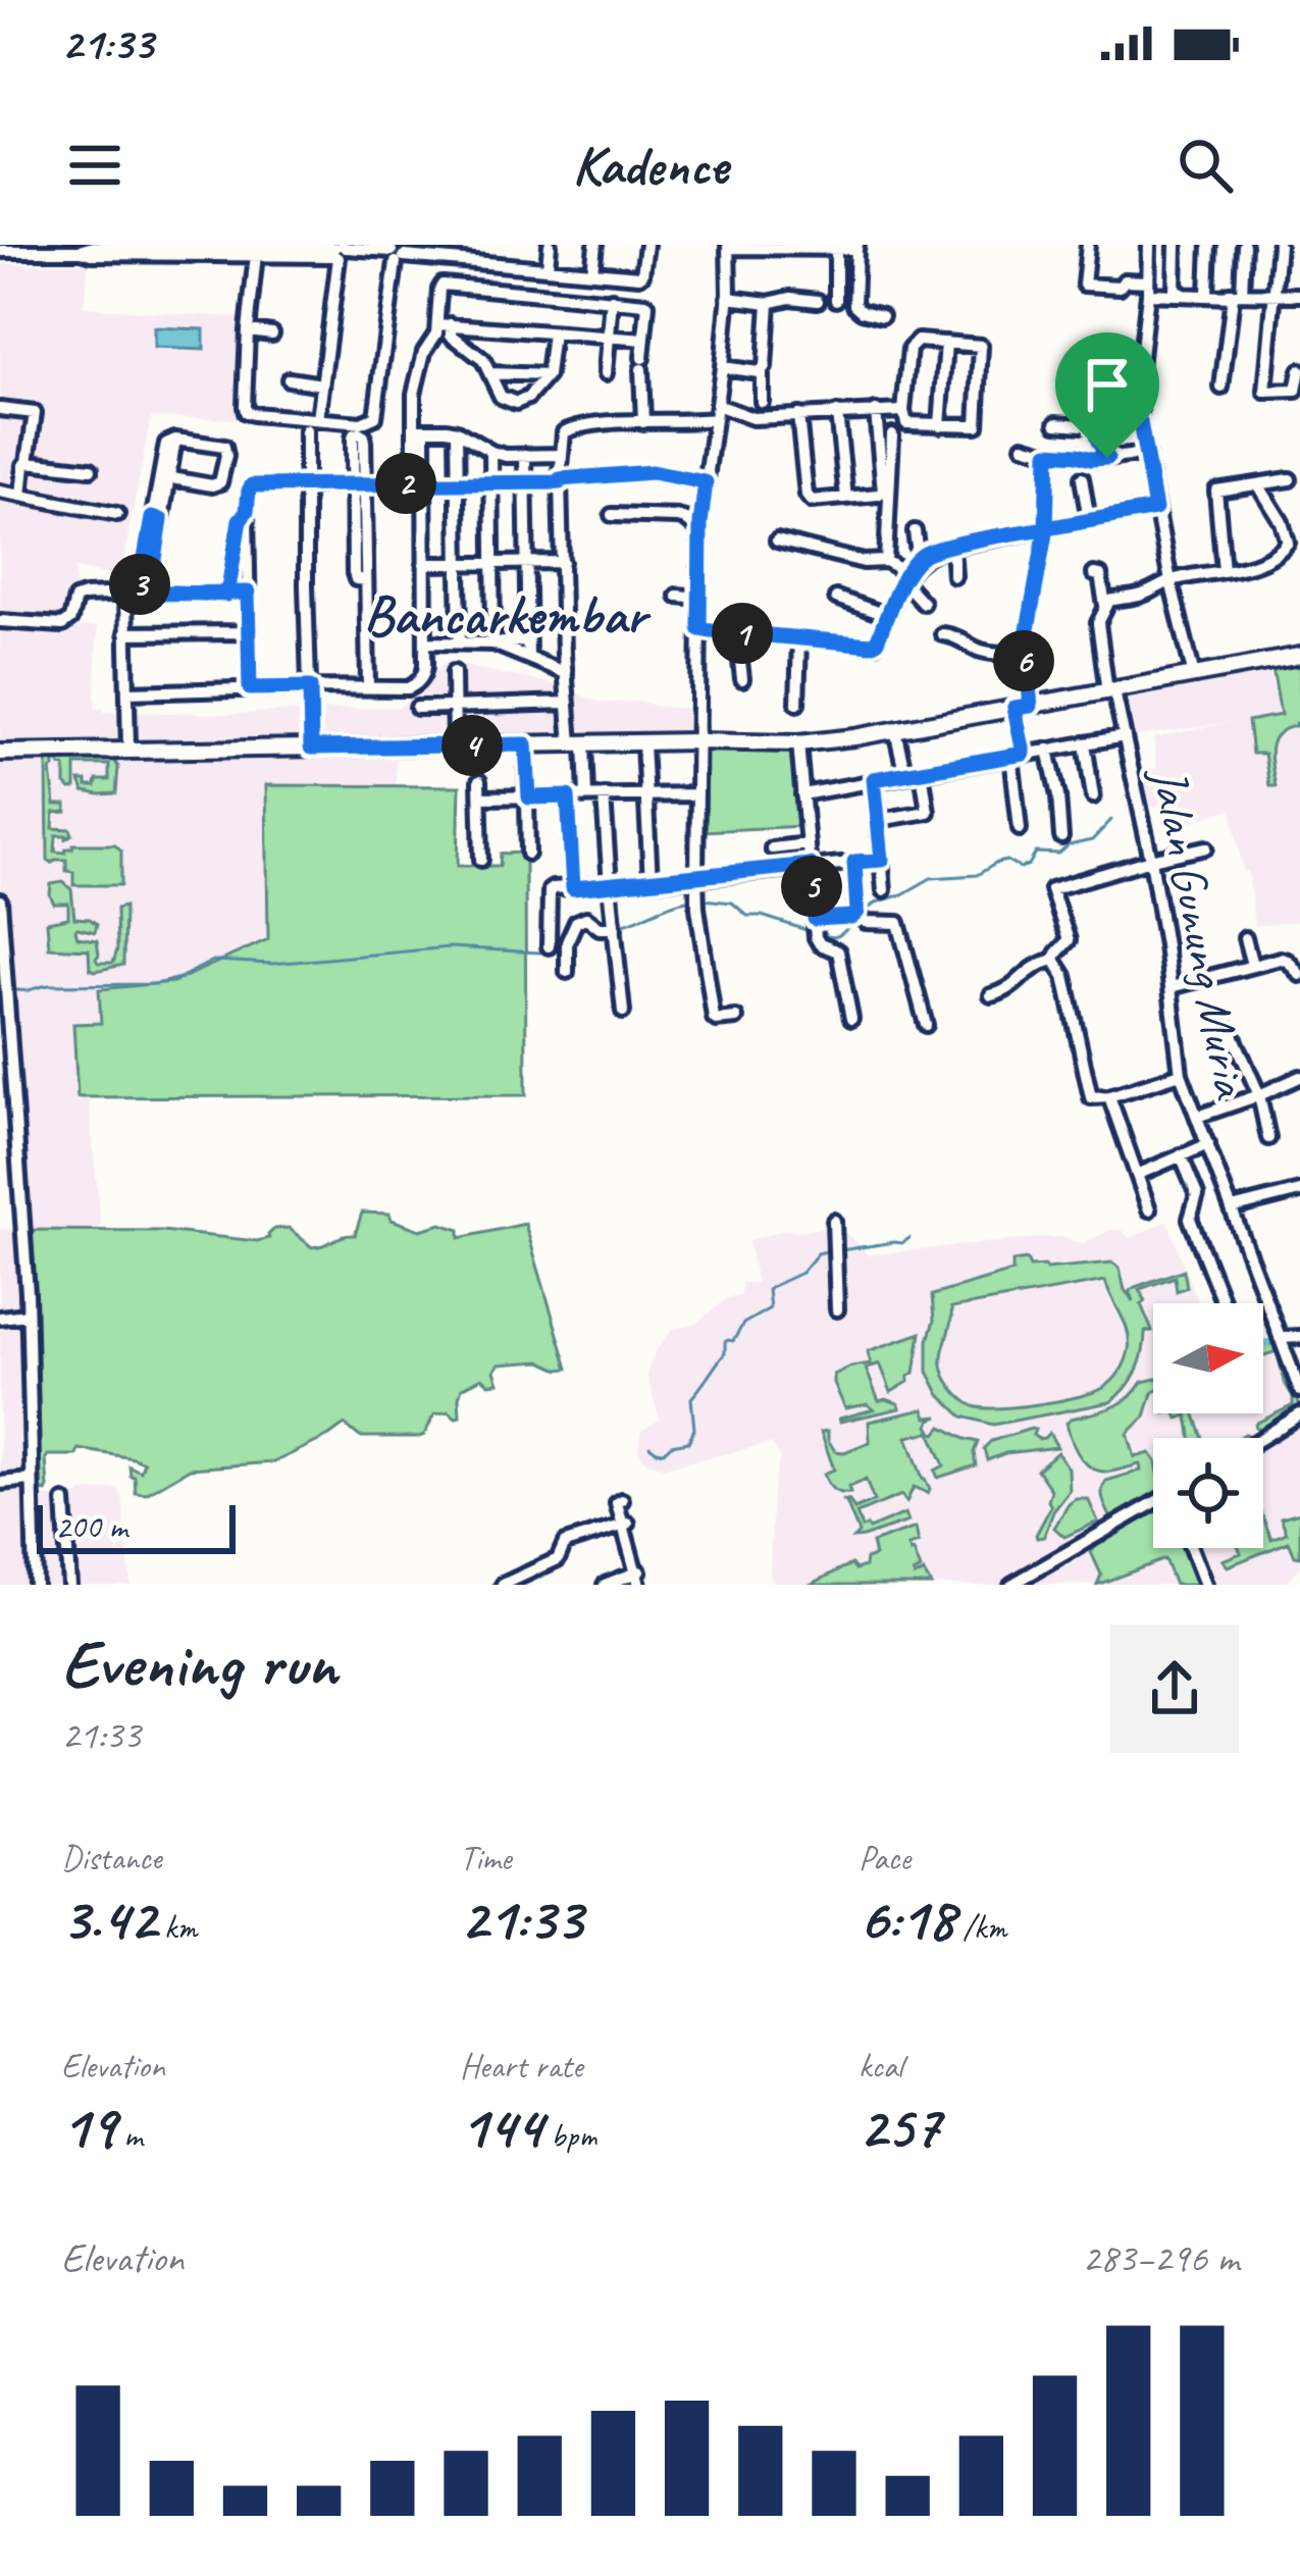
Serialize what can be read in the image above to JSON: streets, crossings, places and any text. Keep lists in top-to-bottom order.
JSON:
{
  "streets": {
    "street": ["Jalan Gunung Muria"]
  },
  "districts": ["Bancarkembar"],
  "scale_bar": "200 m",
  "north": "right",
  "page": {
    "status": "21:33",
    "header": "Kadence",
    "pins": [
      "2",
      "3",
      "1",
      "6",
      "4",
      "5"
    ],
    "scale": "200 m",
    "heading": ["Evening run", "21:33"],
    "stats": [
      ["Distance", "3.42 km"],
      ["Time", "21:33"],
      ["Pace", "6:18 /km"],
      ["Elevation", "19 m"],
      ["Heart rate", "144 bpm"],
      ["kcal", "257"]
    ],
    "chart": ["Elevation", "283–296 m"]
  }
}
